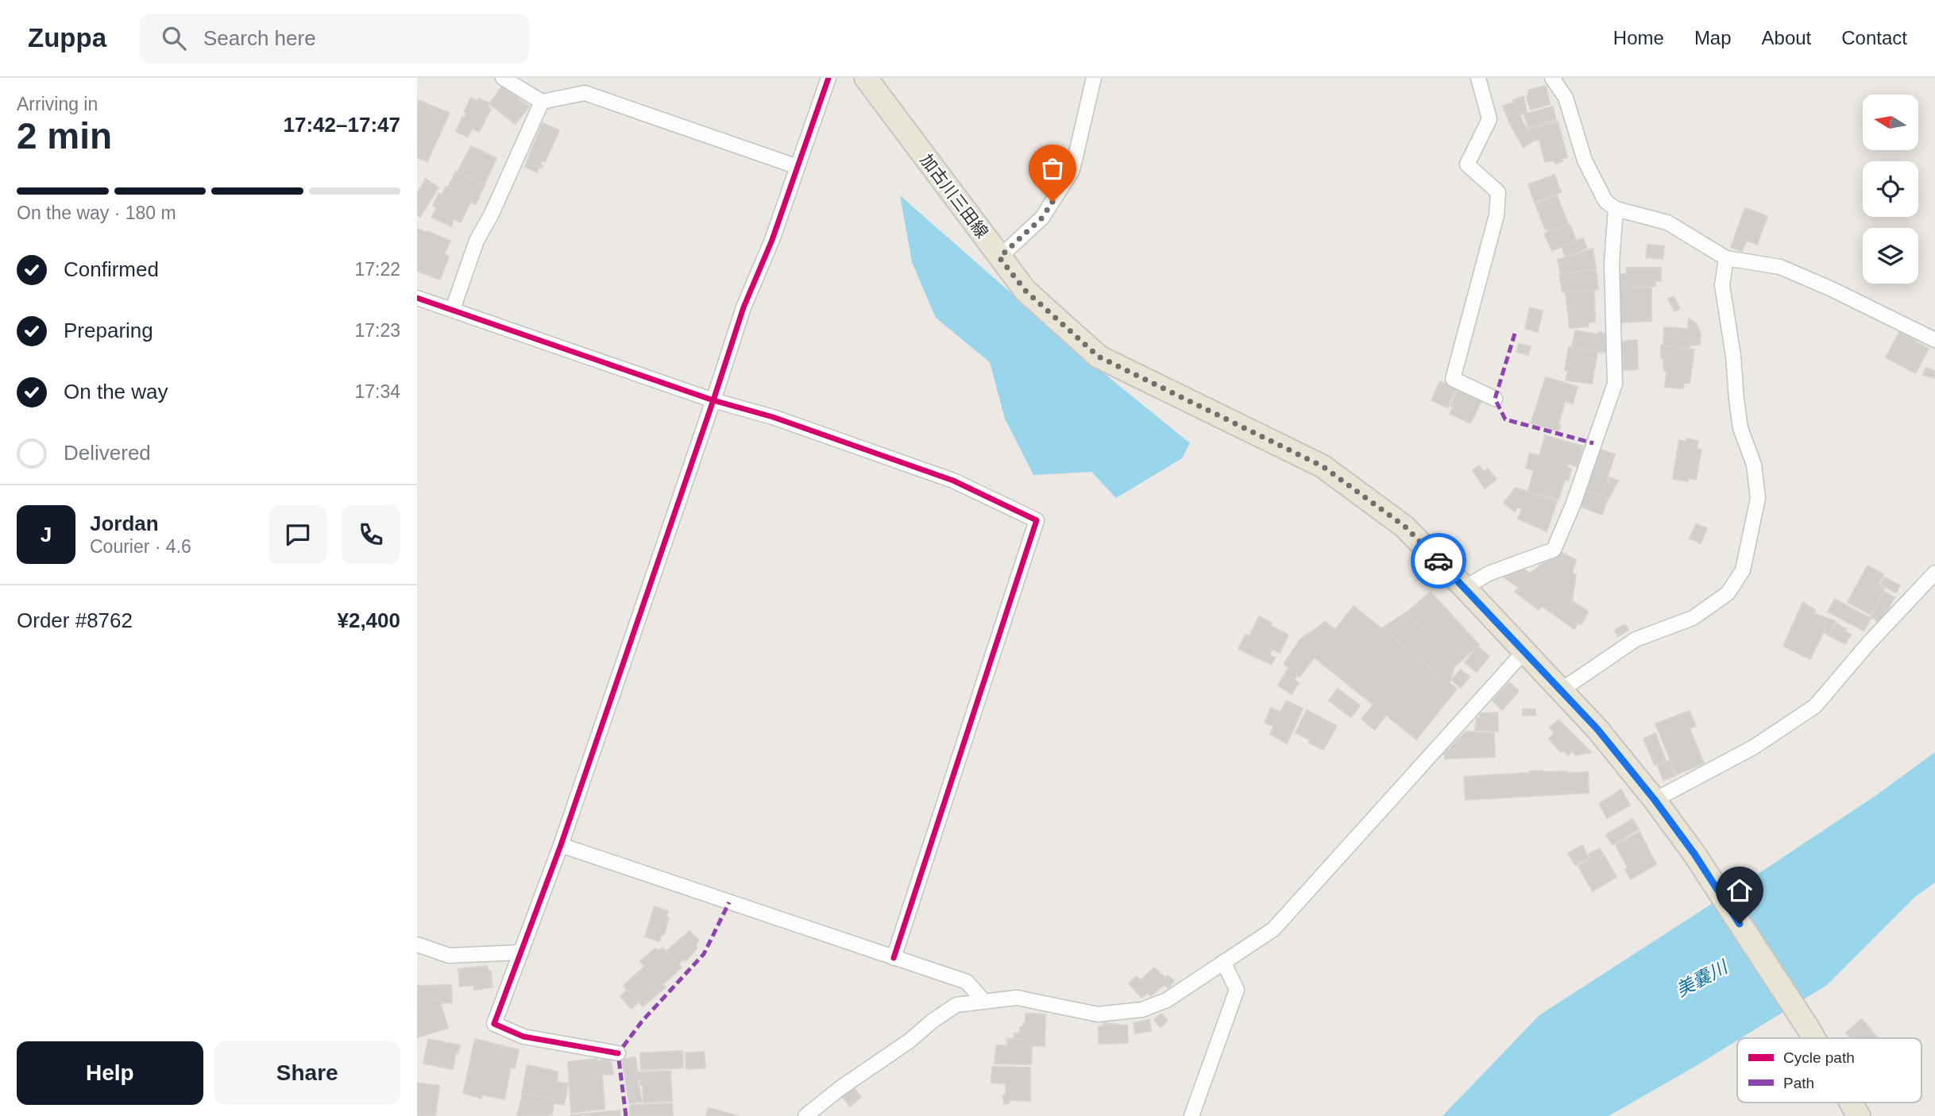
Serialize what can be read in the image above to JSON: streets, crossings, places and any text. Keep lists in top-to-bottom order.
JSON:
{
  "streets": {
    "main road": ["加古川三田線"]
  },
  "water": ["美嚢川"],
  "legend": ["Cycle path", "Path"],
  "north": "left",
  "page": {
    "header": "Zuppa",
    "search": "Search here",
    "nav": [
      "Home",
      "Map",
      "About",
      "Contact"
    ],
    "heading": ["2 min", "Arriving in", "17:42–17:47"],
    "panel": [
      "Jordan",
      "Courier · 4.6",
      "Order #8762",
      "¥2,400"
    ],
    "bar": "On the way · 180 m",
    "list": [
      ["Confirmed", "17:22"],
      ["Preparing", "17:23"],
      ["On the way", "17:34"],
      "Delivered"
    ],
    "round": "J",
    "buttons": ["Help", "Share"]
  }
}
